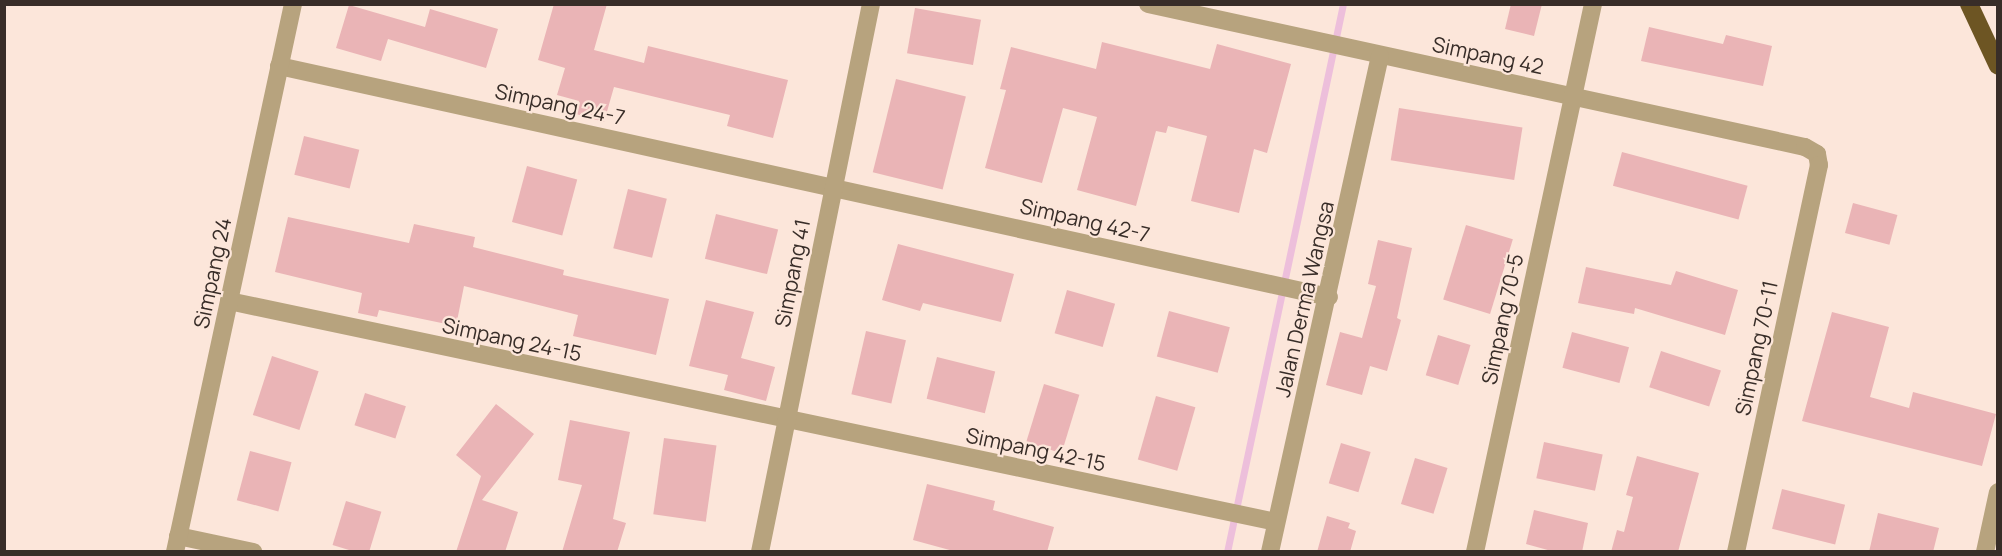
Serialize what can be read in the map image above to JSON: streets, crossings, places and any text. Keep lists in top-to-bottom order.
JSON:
{
  "streets": {
    "street": [
      "Simpang 42",
      "Simpang 24-7",
      "Simpang 42-7",
      "Simpang 24",
      "Simpang 41",
      "Jalan Derma Wangsa",
      "Simpang 70-5",
      "Simpang 24-15",
      "Simpang 70-11",
      "Simpang 42-15"
    ]
  },
  "crossings": [
    ["Simpang 42", "Jalan Derma Wangsa"],
    ["Simpang 42", "Simpang 70-5"],
    ["Simpang 42", "Simpang 70-11"],
    ["Simpang 24-7", "Simpang 42-7"],
    ["Simpang 24-7", "Simpang 24"],
    ["Simpang 24-7", "Simpang 41"],
    ["Simpang 42-7", "Simpang 41"],
    ["Simpang 42-7", "Jalan Derma Wangsa"],
    ["Simpang 24", "Simpang 24-15"],
    ["Simpang 41", "Simpang 24-15"],
    ["Simpang 41", "Simpang 42-15"],
    ["Jalan Derma Wangsa", "Simpang 42-15"],
    ["Simpang 24-15", "Simpang 42-15"]
  ]
}
